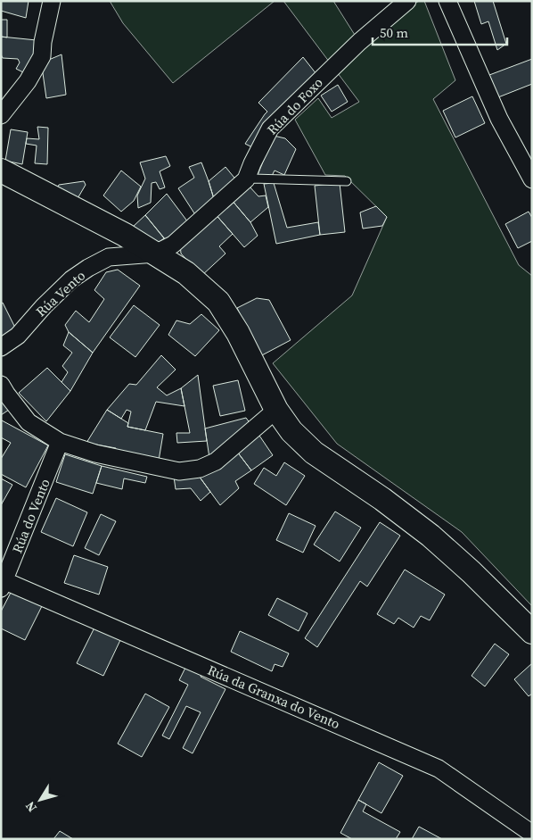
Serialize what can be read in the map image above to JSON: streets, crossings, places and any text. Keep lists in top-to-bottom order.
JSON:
{
  "streets": {
    "street": [
      "Rúa do Foxo",
      "Rúa Vento",
      "Rúa do Vento",
      "Rúa da Granxa do Vento"
    ]
  },
  "crossings": [
    ["Rúa do Foxo", "Rúa Vento"],
    ["Rúa do Vento", "Rúa da Granxa do Vento"]
  ],
  "scale_bar": "50 m",
  "north": "bottom left"
}
